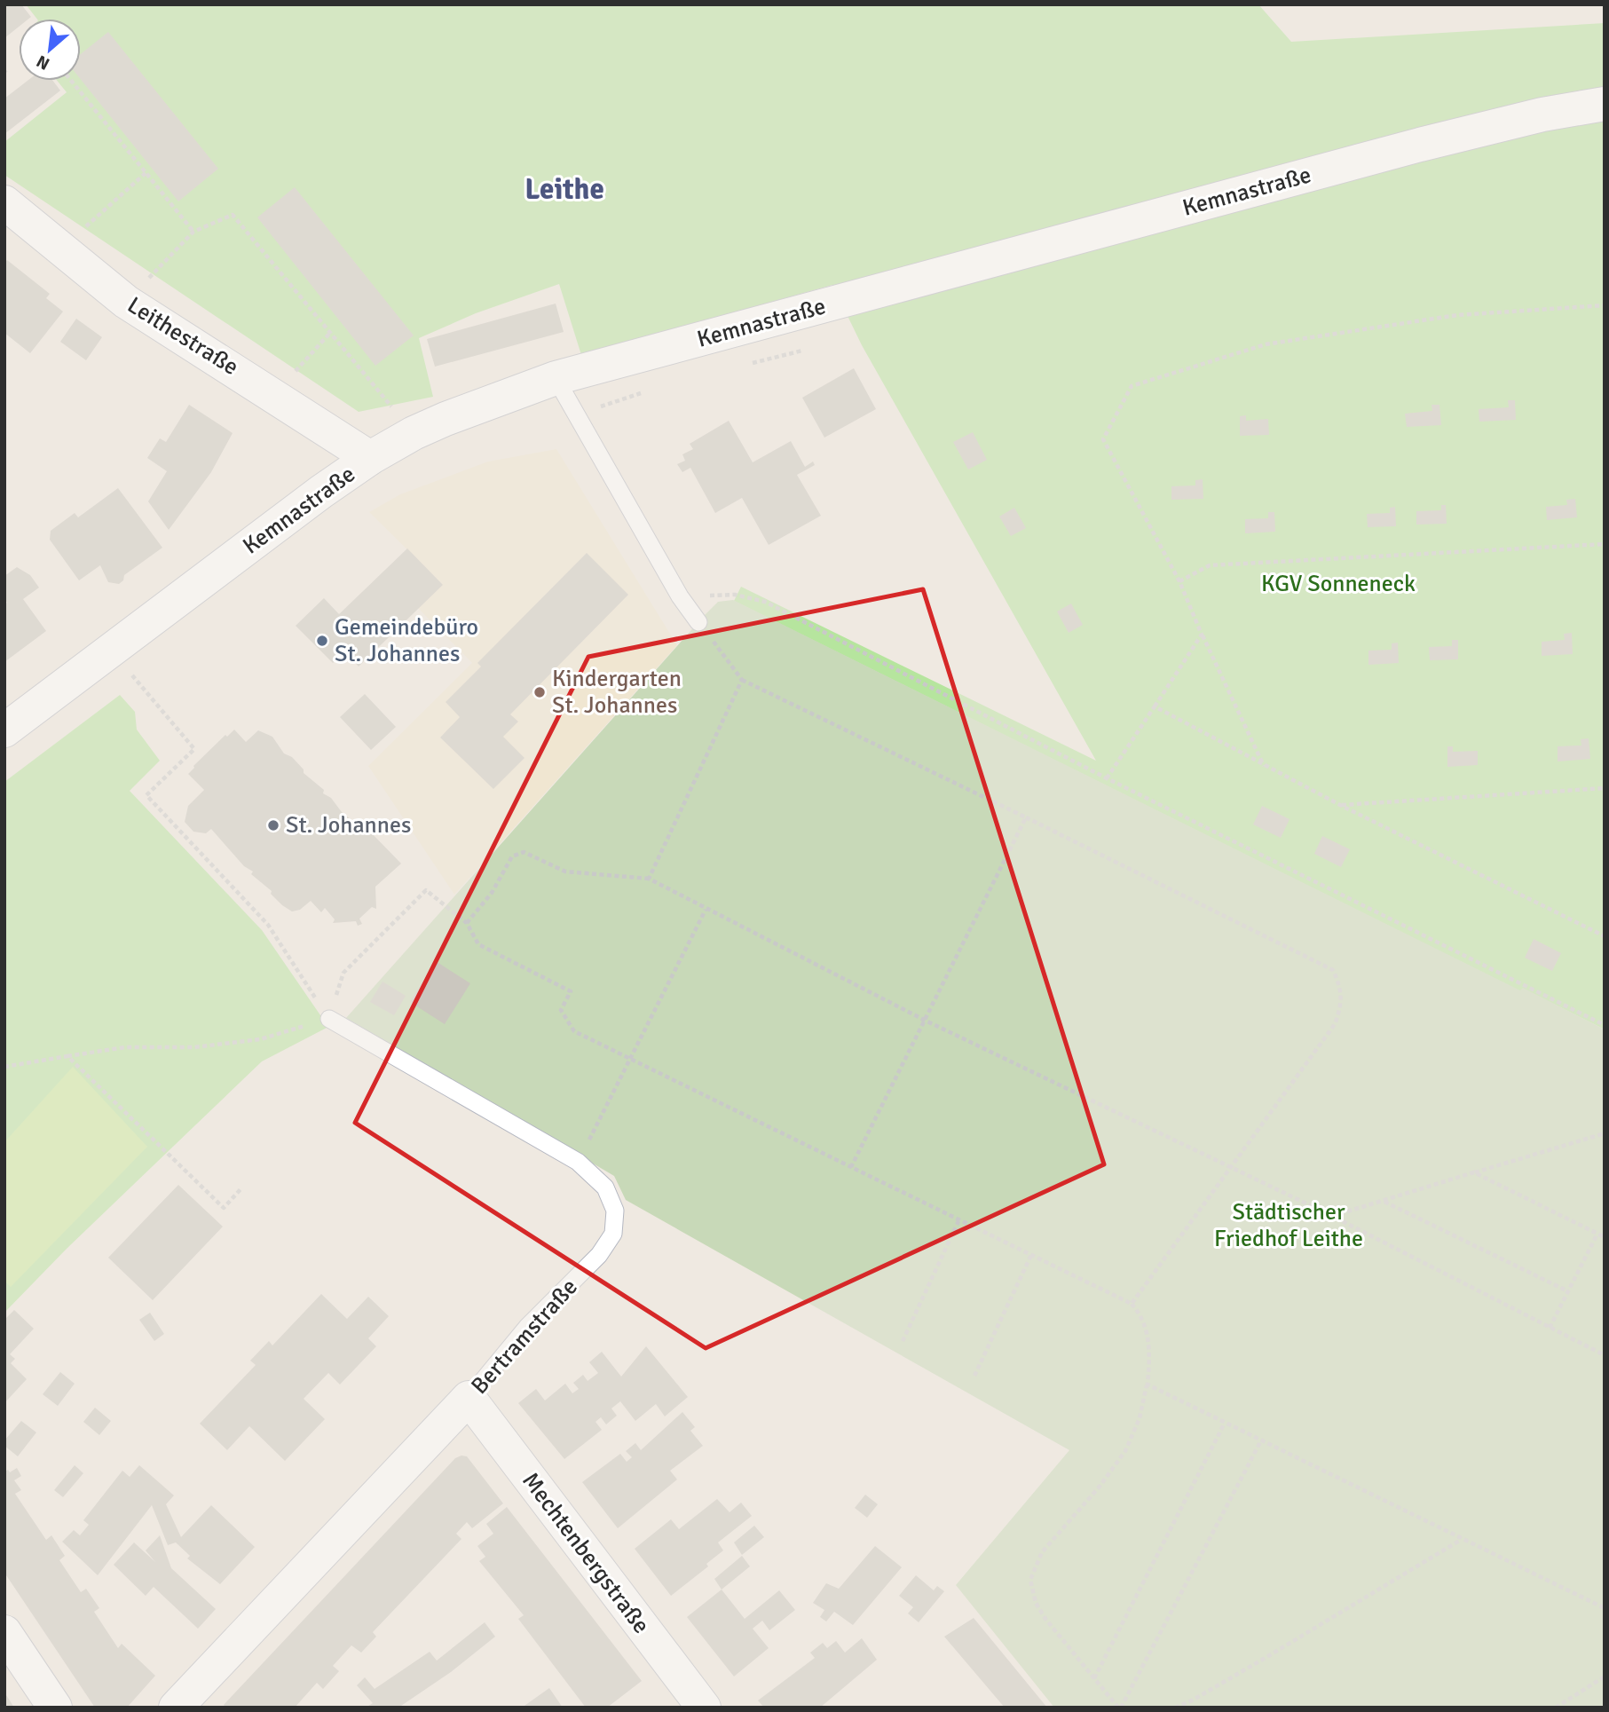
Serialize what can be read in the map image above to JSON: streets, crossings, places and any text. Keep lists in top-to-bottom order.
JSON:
{
  "streets": {
    "street": [
      "Kemnastraße",
      "Leithestraße",
      "Bertramstraße",
      "Mechtenbergstraße"
    ]
  },
  "crossings": [
    ["Kemnastraße", "Leithestraße"],
    ["Bertramstraße", "Mechtenbergstraße"]
  ],
  "districts": ["Leithe"],
  "parks": ["KGV Sonneneck", "Städtischer Friedhof Leithe"],
  "places": ["Gemeindebüro St. Johannes", "Kindergarten St. Johannes", "St. Johannes"],
  "north": "bottom left"
}
